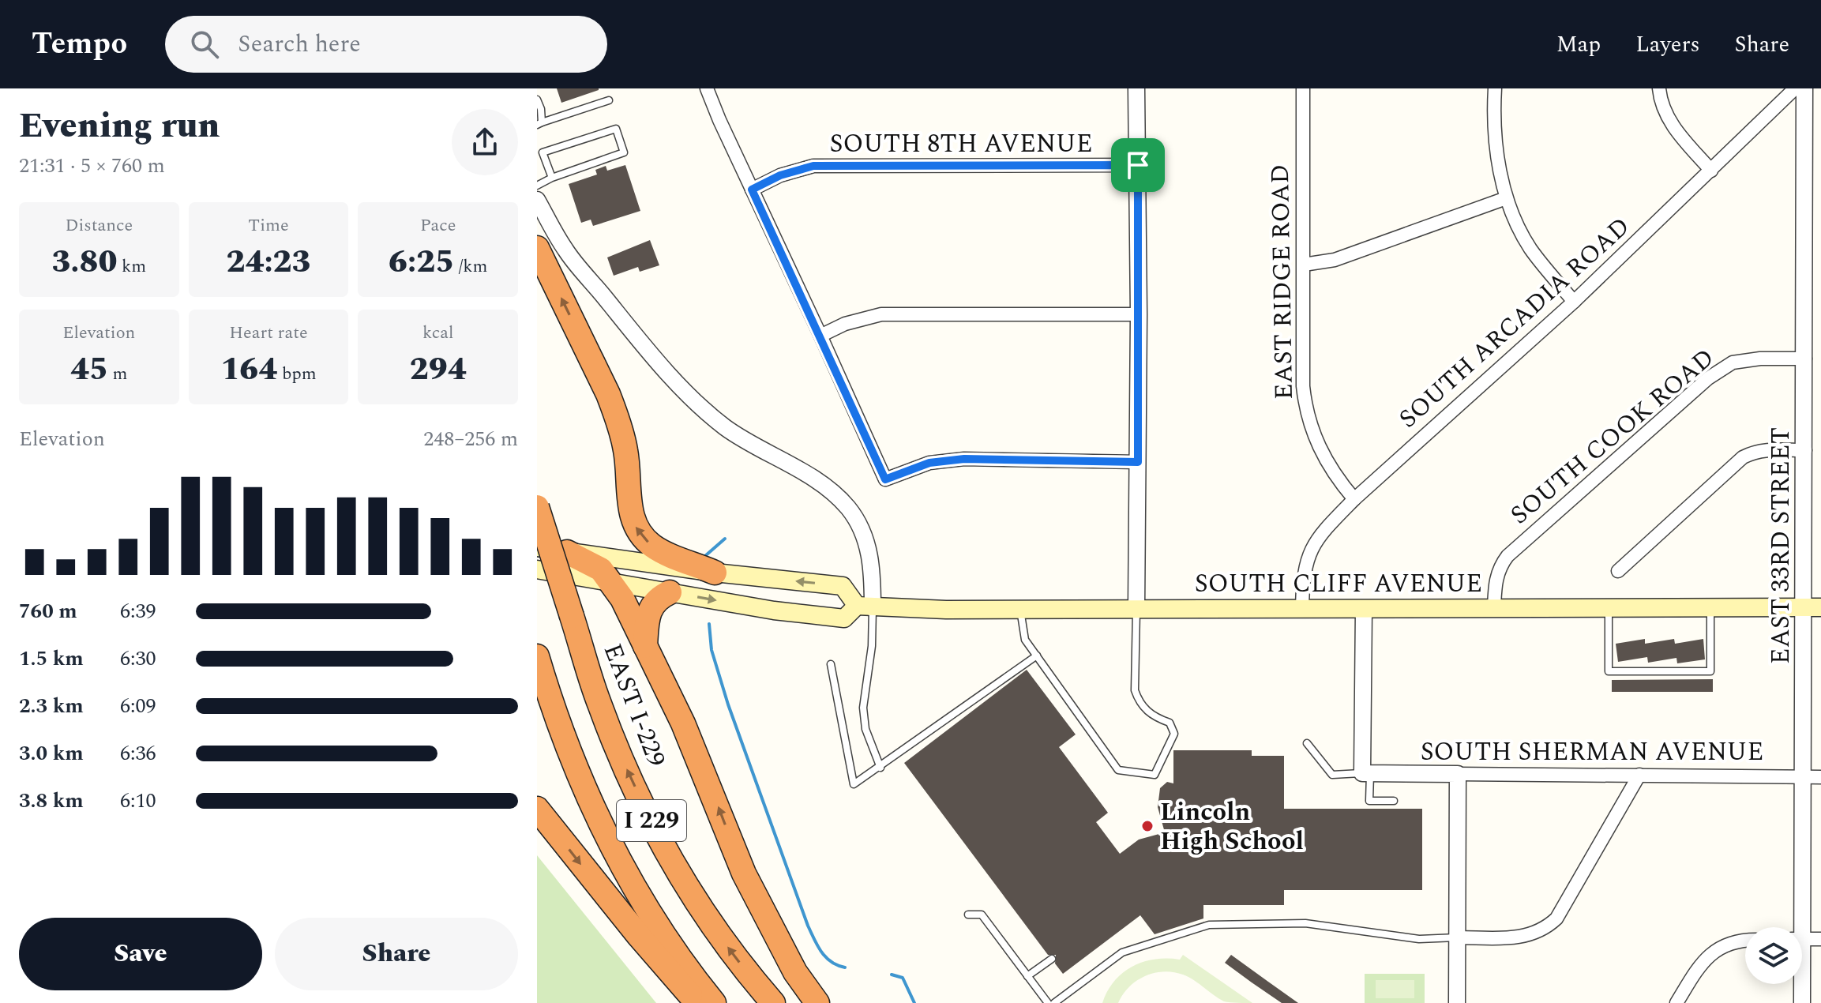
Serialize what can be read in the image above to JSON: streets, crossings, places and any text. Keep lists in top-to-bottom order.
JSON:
{
  "streets": {
    "highway": ["EAST I-229", "I 229"],
    "main road": ["SOUTH CLIFF AVENUE"],
    "street": [
      "SOUTH 8TH AVENUE",
      "EAST RIDGE ROAD",
      "SOUTH ARCADIA ROAD",
      "SOUTH COOK ROAD",
      "EAST 33RD STREET",
      "SOUTH SHERMAN AVENUE"
    ]
  },
  "crossings": [
    ["EAST RIDGE ROAD", "SOUTH ARCADIA ROAD"],
    ["SOUTH ARCADIA ROAD", "SOUTH CLIFF AVENUE"],
    ["SOUTH COOK ROAD", "EAST 33RD STREET"],
    ["SOUTH COOK ROAD", "SOUTH CLIFF AVENUE"],
    ["EAST 33RD STREET", "SOUTH CLIFF AVENUE"],
    ["EAST 33RD STREET", "SOUTH SHERMAN AVENUE"]
  ],
  "places": ["Lincoln High School"],
  "page": {
    "header": "Tempo",
    "search": "Search here",
    "nav": ["Map", "Layers", "Share"],
    "heading": ["Evening run", "21:31 · 5 × 760 m"],
    "stats": [
      ["Distance", "3.80 km"],
      ["Time", "24:23"],
      ["Pace", "6:25 /km"],
      ["Elevation", "45 m"],
      ["Heart rate", "164 bpm"],
      ["kcal", "294"]
    ],
    "chart": ["Elevation", "248–256 m"],
    "list": [
      {
        "name": "760 m",
        "note": "6:39"
      },
      {
        "name": "1.5 km",
        "note": "6:30"
      },
      {
        "name": "2.3 km",
        "note": "6:09"
      },
      {
        "name": "3.0 km",
        "note": "6:36"
      },
      {
        "name": "3.8 km",
        "note": "6:10"
      }
    ],
    "buttons": ["Save", "Share"]
  }
}
